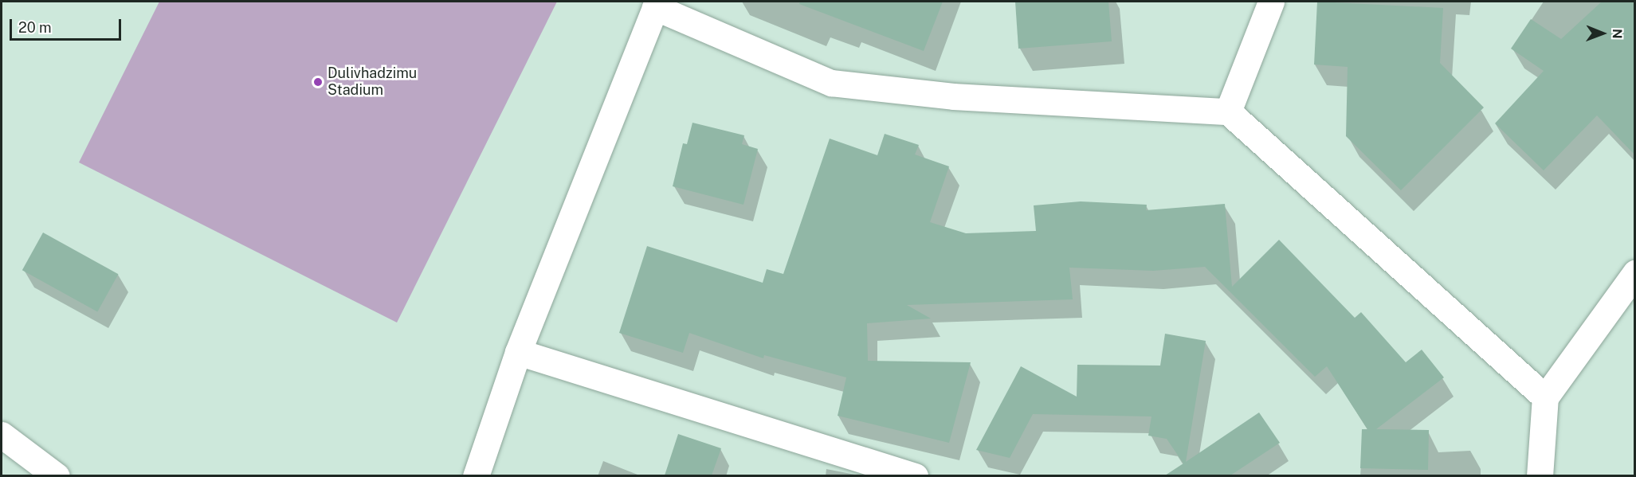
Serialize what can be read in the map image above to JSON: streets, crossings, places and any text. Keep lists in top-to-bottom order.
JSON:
{
  "places": ["Dulivhadzimu Stadium"],
  "scale_bar": "20 m",
  "north": "right"
}
